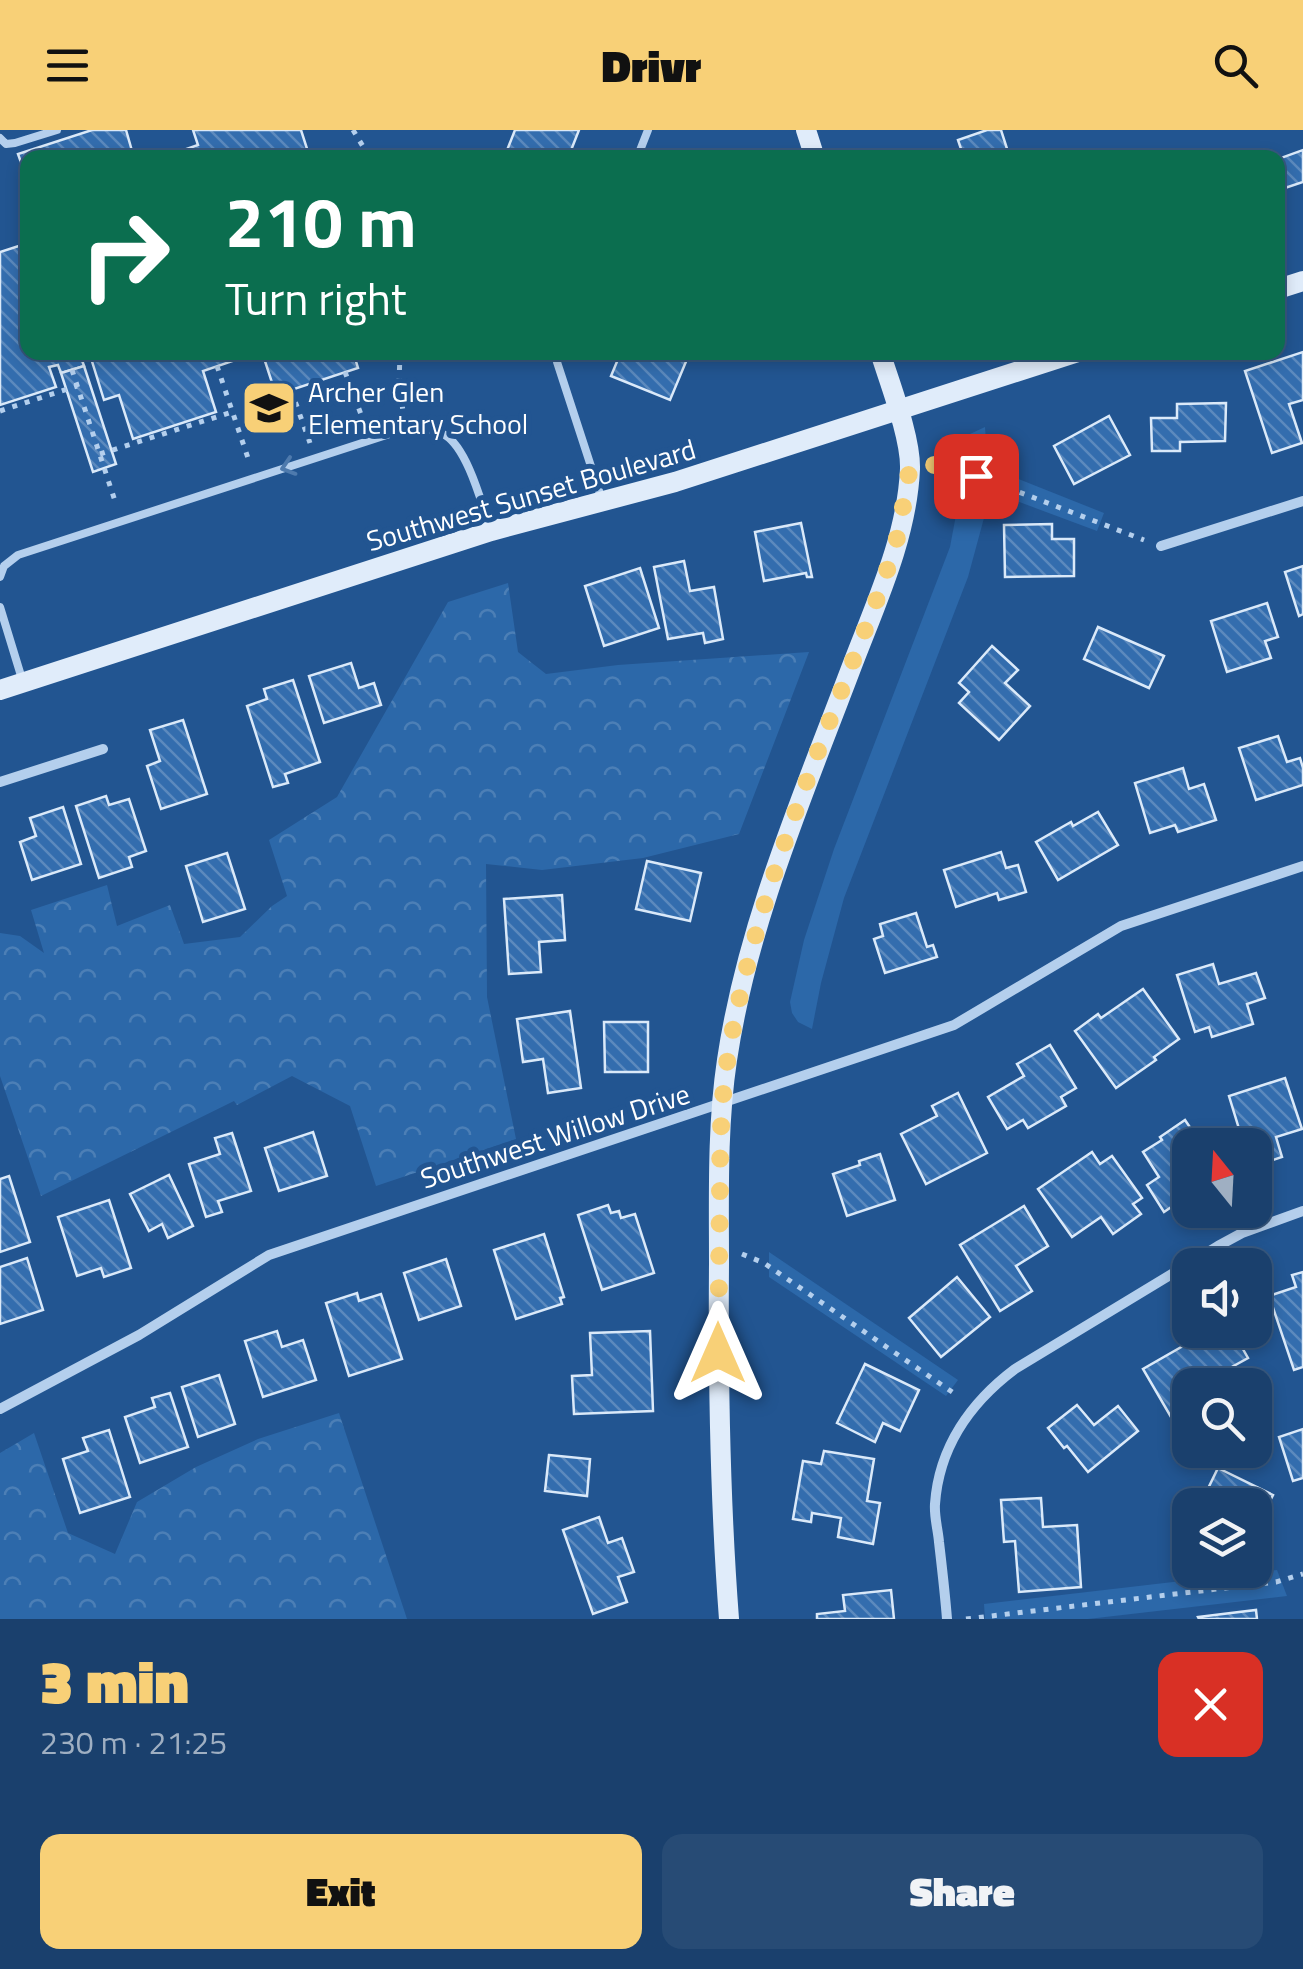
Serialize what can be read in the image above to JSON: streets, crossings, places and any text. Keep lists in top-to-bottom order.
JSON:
{
  "streets": {
    "street": ["Southwest Sunset Boulevard", "Southwest Willow Drive"]
  },
  "places": {
    "school or university": ["Archer Glen Elementary School"]
  },
  "north": "top",
  "page": {
    "header": "Drivr",
    "turn": ["210 m", "Turn right"],
    "heading": ["3 min", "230 m · 21:25"],
    "buttons": ["Exit", "Share"]
  }
}
